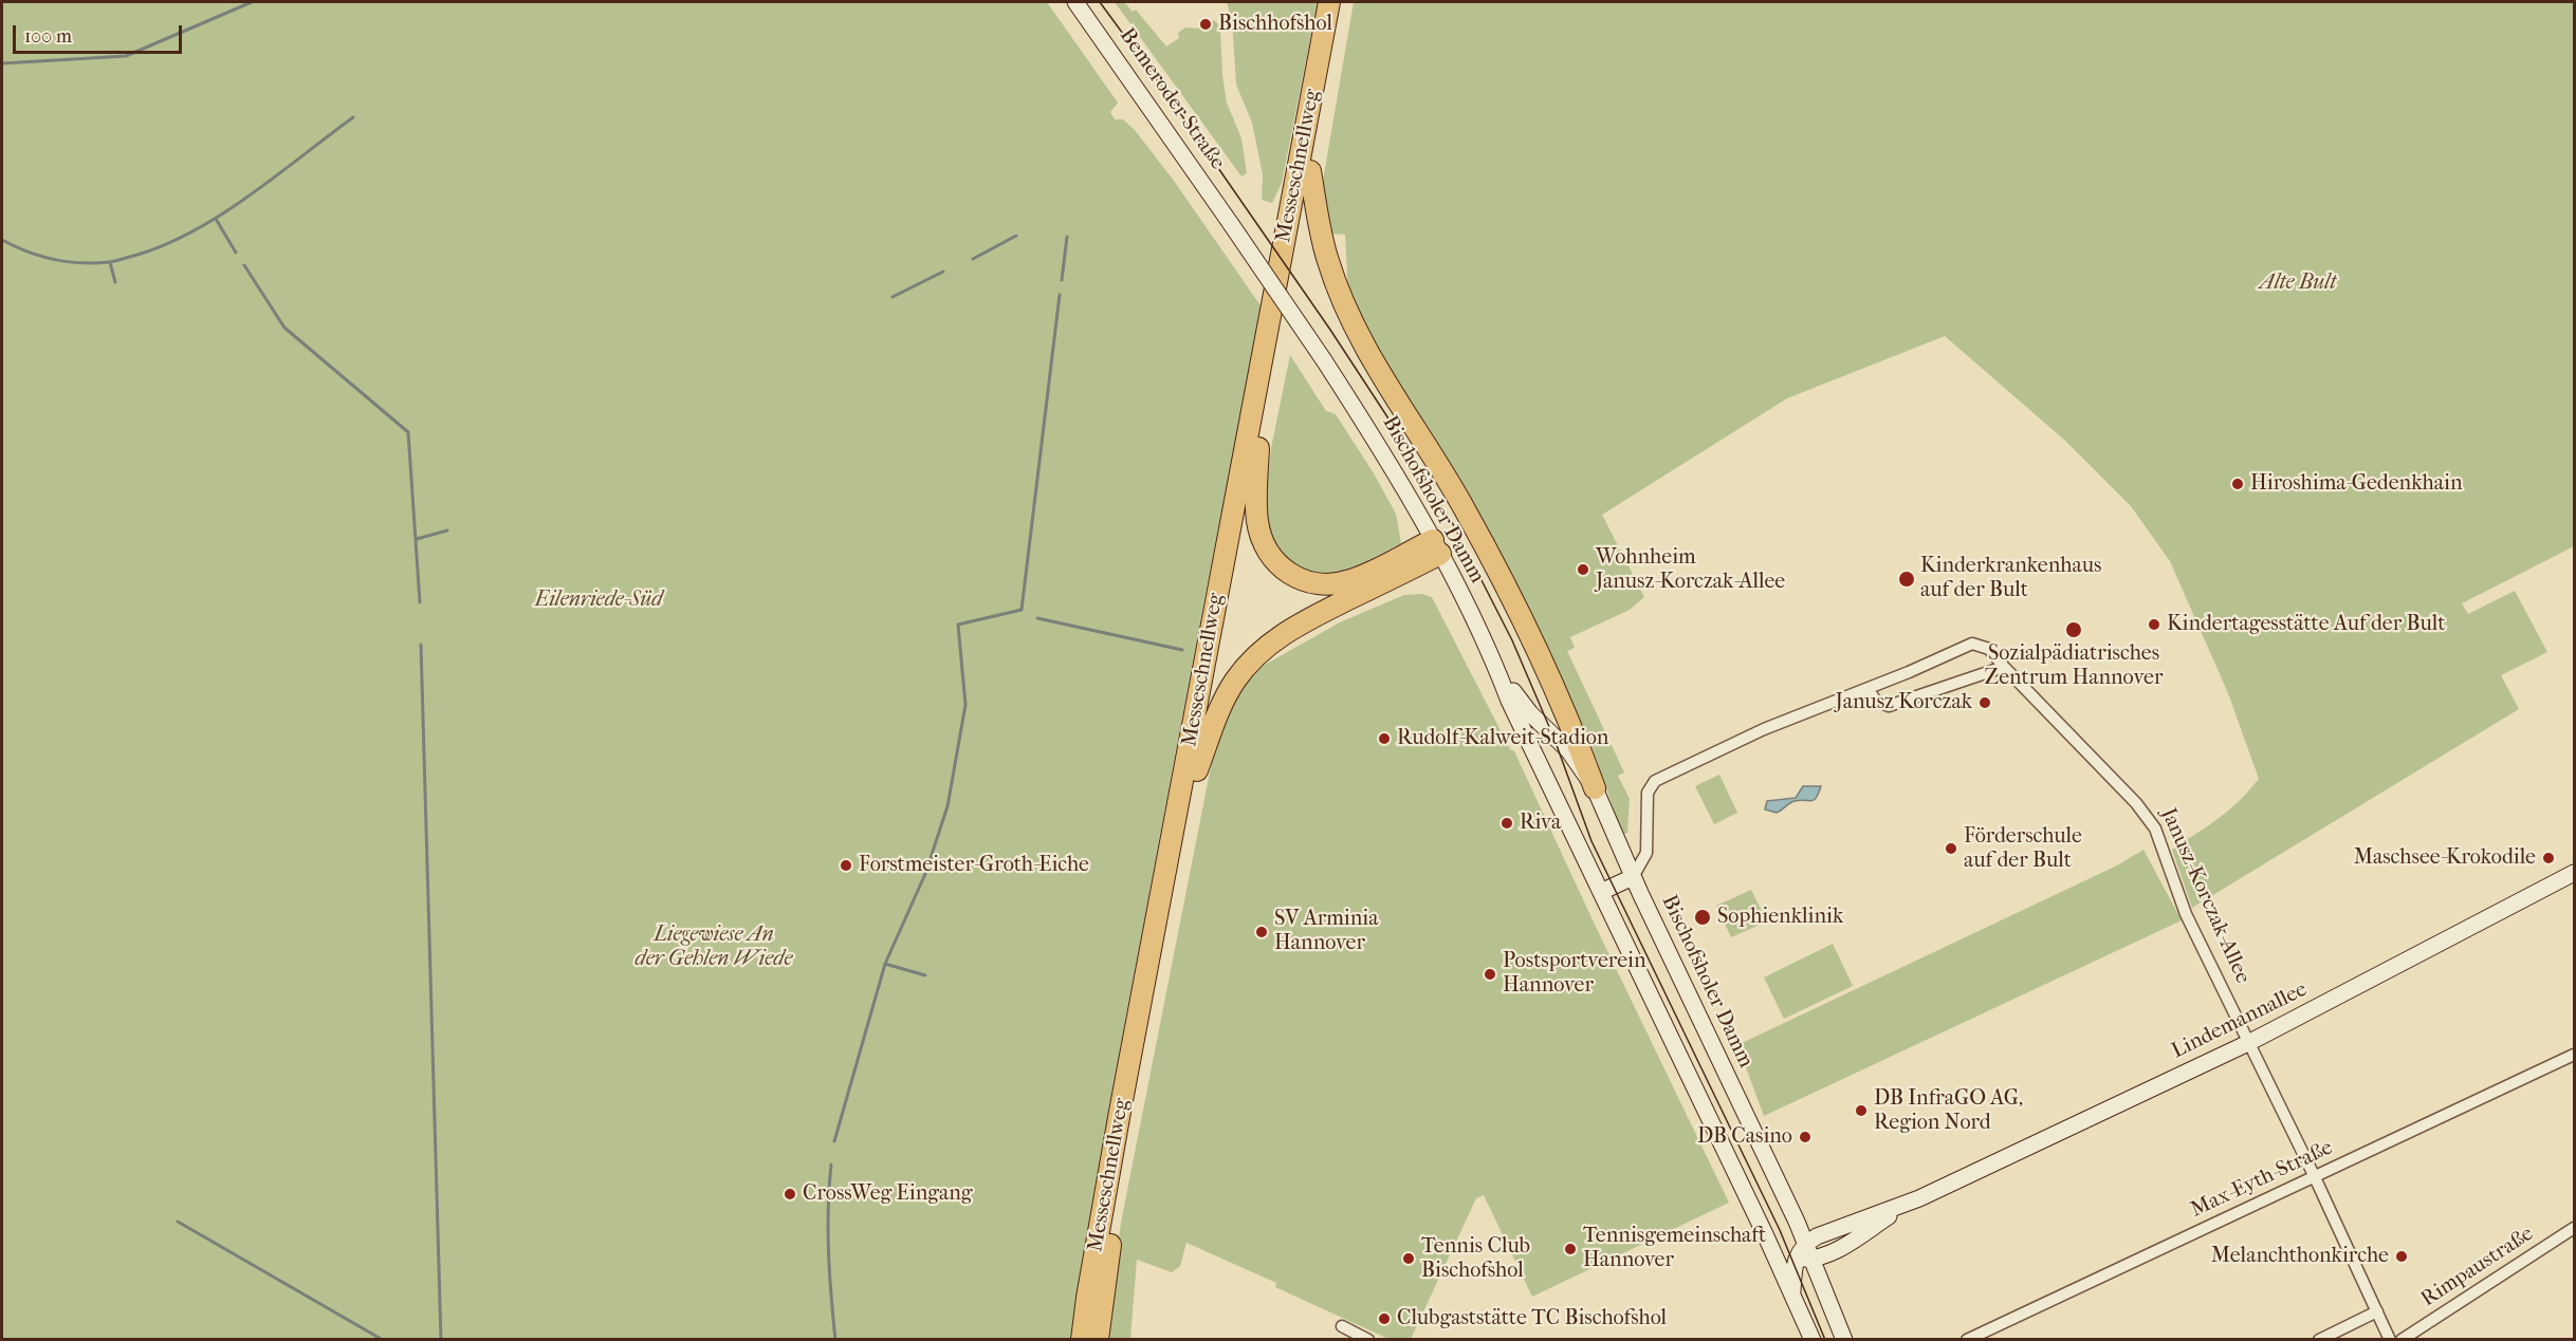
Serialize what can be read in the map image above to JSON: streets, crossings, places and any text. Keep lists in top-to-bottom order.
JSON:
{
  "streets": {
    "highway": ["Messeschnellweg"],
    "main road": ["Bemeroder Straße", "Bischofsholer Damm", "Lindemannallee"],
    "street": ["Janusz-Korczak-Allee", "Max-Eyth-Straße", "Rimpaustraße"]
  },
  "crossings": [
    ["Bemeroder Straße", "Bischofsholer Damm"],
    ["Bischofsholer Damm", "Janusz-Korczak-Allee"],
    ["Bischofsholer Damm", "Lindemannallee"],
    ["Janusz-Korczak-Allee", "Lindemannallee"],
    ["Janusz-Korczak-Allee", "Max-Eyth-Straße"]
  ],
  "parks": ["Alte Bult", "Eilenriede-Süd", "Liegewiese An der Gehlen Wiede"],
  "places": [
    "Bischhofshol",
    "Hiroshima-Gedenkhain",
    "Wohnheim Janusz-Korczak-Allee",
    "Kinderkrankenhaus auf der Bult",
    "Kindertagesstätte Auf der Bult",
    "Sozialpädiatrisches Zentrum Hannover",
    "Janusz Korczak",
    "Rudolf-Kalweit-Stadion",
    "Riva",
    "Förderschule auf der Bult",
    "Maschsee-Krokodile",
    "Forstmeister-Groth-Eiche",
    "Sophienklinik",
    "SV Arminia Hannover",
    "Postsportverein Hannover",
    "DB InfraGO AG, Region Nord",
    "DB Casino",
    "CrossWeg Eingang",
    "Tennisgemeinschaft Hannover",
    "Melanchthonkirche",
    "Tennis Club Bischofshol",
    "Clubgaststätte TC Bischofshol"
  ],
  "scale_bar": "100 m"
}
